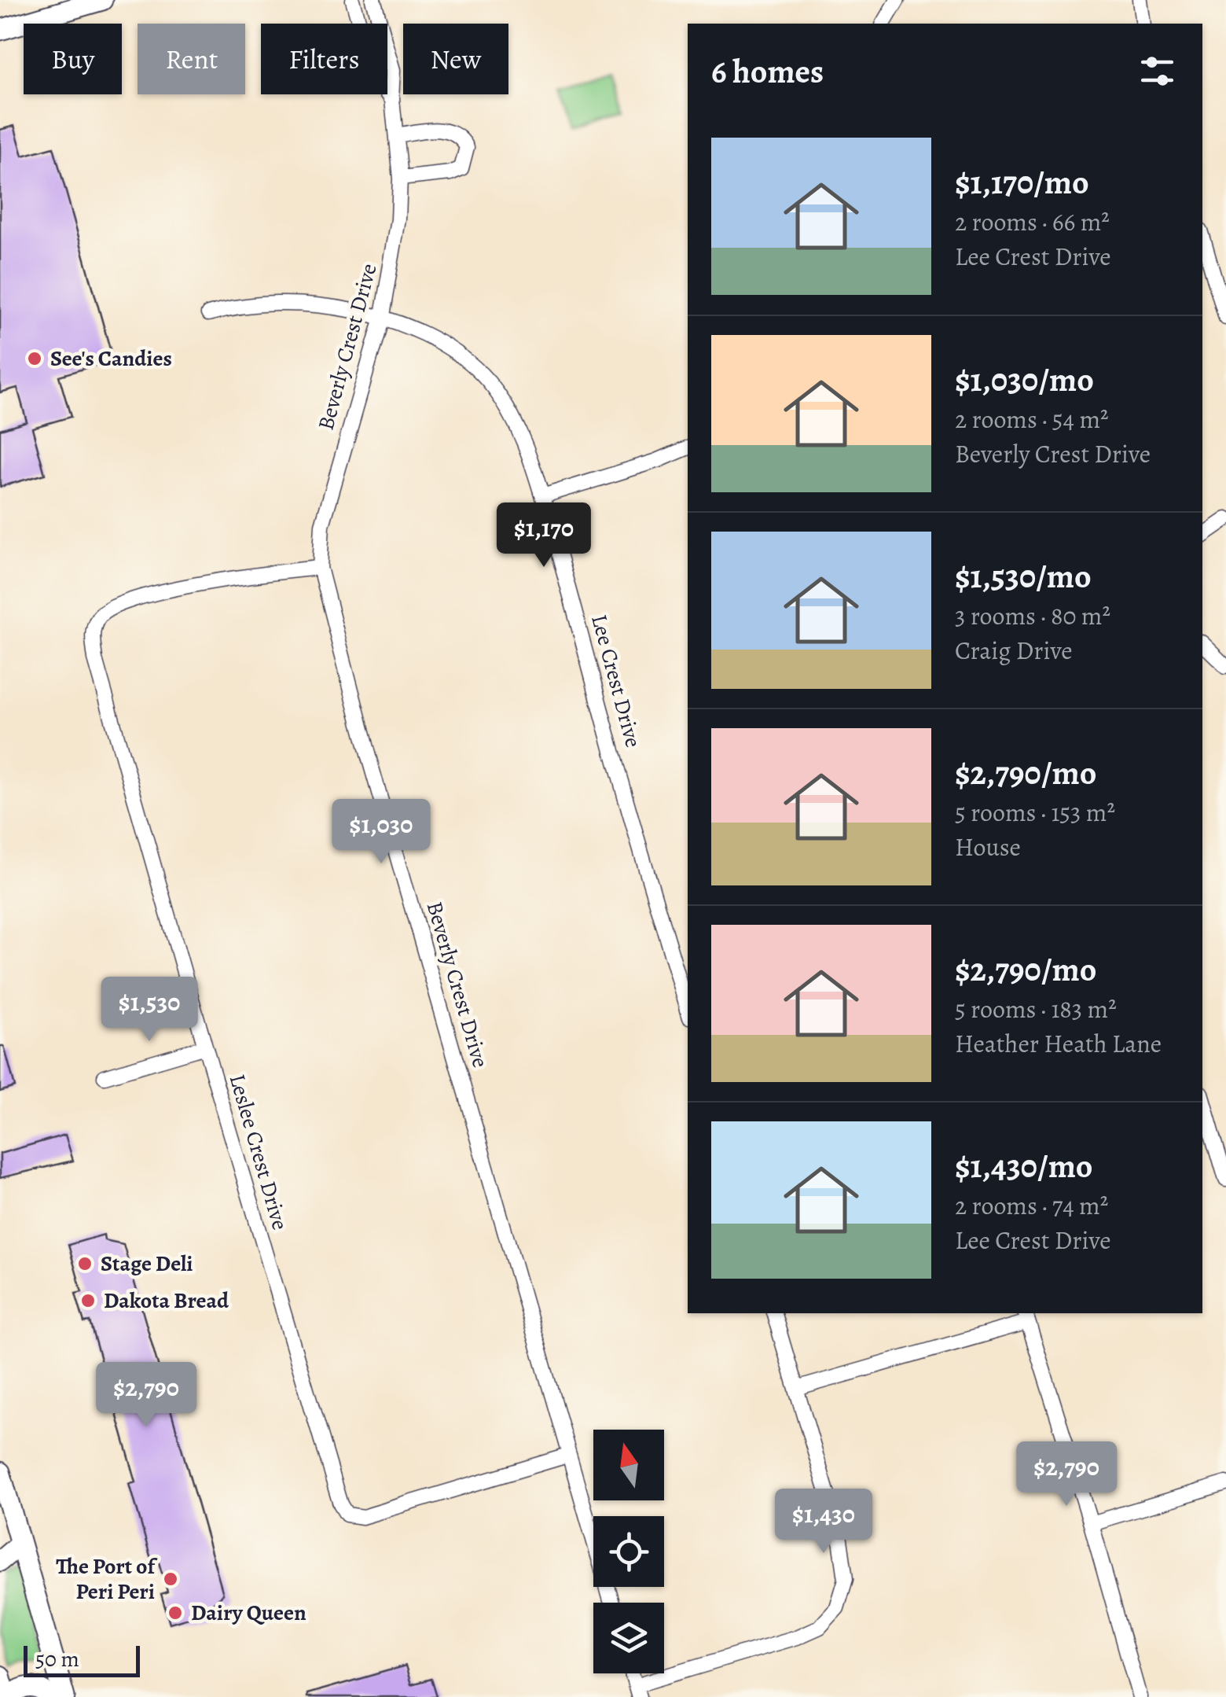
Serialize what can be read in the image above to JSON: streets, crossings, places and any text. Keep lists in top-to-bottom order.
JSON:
{
  "streets": {
    "street": ["Beverly Crest Drive", "Lee Crest Drive", "Leslee Crest Drive"]
  },
  "crossings": [
    ["Beverly Crest Drive", "Lee Crest Drive"],
    ["Beverly Crest Drive", "Leslee Crest Drive"]
  ],
  "places": [
    "See's Candies",
    "Stage Deli",
    "Dakota Bread",
    "The Port of Peri Peri",
    "Dairy Queen"
  ],
  "scale_bar": "50 m",
  "north": "top",
  "page": {
    "chip": [
      "Buy",
      "Rent",
      "Filters",
      "New"
    ],
    "heading": "6 homes",
    "list": [
      {
        "name": "$1,170/mo",
        "note": "2 rooms · 66 m² · Lee Crest Drive"
      },
      {
        "name": "$1,030/mo",
        "note": "2 rooms · 54 m² · Beverly Crest Drive"
      },
      {
        "name": "$1,530/mo",
        "note": "3 rooms · 80 m² · Craig Drive"
      },
      {
        "name": "$2,790/mo",
        "note": "5 rooms · 153 m² · House"
      },
      {
        "name": "$2,790/mo",
        "note": "5 rooms · 183 m² · Heather Heath Lane"
      },
      {
        "name": "$1,430/mo",
        "note": "2 rooms · 74 m² · Lee Crest Drive"
      }
    ],
    "price": [
      "$1,170",
      "$1,030",
      "$1,530",
      "$2,790",
      "$2,790",
      "$1,430"
    ],
    "scale": "50 m"
  }
}
